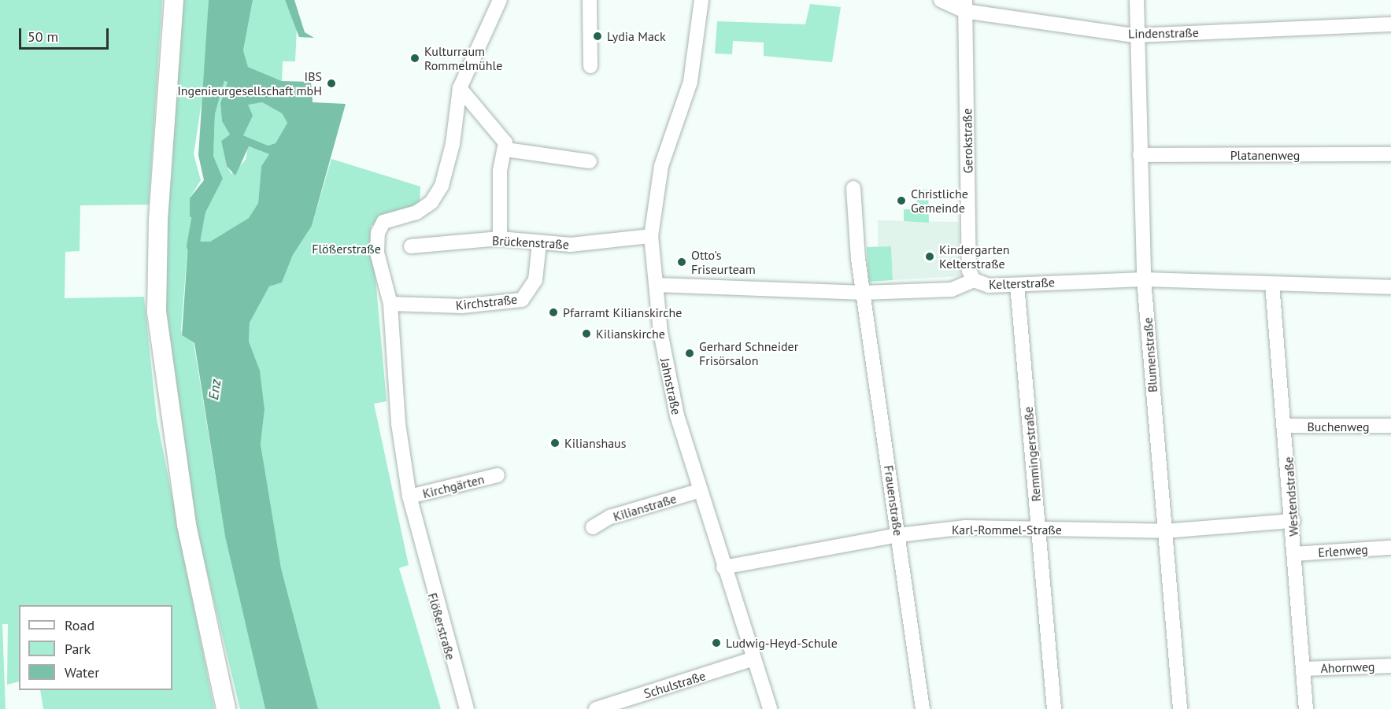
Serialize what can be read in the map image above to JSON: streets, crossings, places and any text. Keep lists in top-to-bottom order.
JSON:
{
  "streets": {
    "street": [
      "Lindenstraße",
      "Gerokstraße",
      "Platanenweg",
      "Brückenstraße",
      "Kelterstraße",
      "Kirchstraße",
      "Blumenstraße",
      "Jahnstraße",
      "Buchenweg",
      "Remmingerstraße",
      "Kirchgärten",
      "Westendstraße",
      "Frauenstraße",
      "Kilianstraße",
      "Karl-Rommel-Straße",
      "Erlenweg",
      "Flößerstraße",
      "Ahornweg",
      "Schulstraße"
    ]
  },
  "crossings": [
    ["Lindenstraße", "Gerokstraße"],
    ["Lindenstraße", "Blumenstraße"],
    ["Gerokstraße", "Kelterstraße"],
    ["Platanenweg", "Blumenstraße"],
    ["Brückenstraße", "Kirchstraße"],
    ["Brückenstraße", "Jahnstraße"],
    ["Kelterstraße", "Blumenstraße"],
    ["Kelterstraße", "Jahnstraße"],
    ["Kelterstraße", "Remmingerstraße"],
    ["Kelterstraße", "Westendstraße"],
    ["Kelterstraße", "Frauenstraße"],
    ["Kirchstraße", "Flößerstraße"],
    ["Blumenstraße", "Karl-Rommel-Straße"],
    ["Jahnstraße", "Kilianstraße"],
    ["Jahnstraße", "Karl-Rommel-Straße"],
    ["Jahnstraße", "Schulstraße"],
    ["Buchenweg", "Westendstraße"],
    ["Remmingerstraße", "Karl-Rommel-Straße"],
    ["Kirchgärten", "Flößerstraße"],
    ["Westendstraße", "Karl-Rommel-Straße"],
    ["Westendstraße", "Erlenweg"],
    ["Westendstraße", "Ahornweg"],
    ["Frauenstraße", "Karl-Rommel-Straße"]
  ],
  "water": ["Enz"],
  "parks": ["Flößerstraße"],
  "places": [
    "Lydia Mack",
    "Kulturraum Rommelmühle",
    "IBS Ingenieurgesellschaft mbH",
    "Christliche Gemeinde",
    "Kindergarten Kelterstraße",
    "Otto's Friseurteam",
    "Pfarramt Kilianskirche",
    "Kilianskirche",
    "Gerhard Schneider Frisörsalon",
    "Kilianshaus",
    "Ludwig-Heyd-Schule"
  ],
  "legend": ["Road", "Park", "Water"],
  "scale_bar": "50 m"
}
